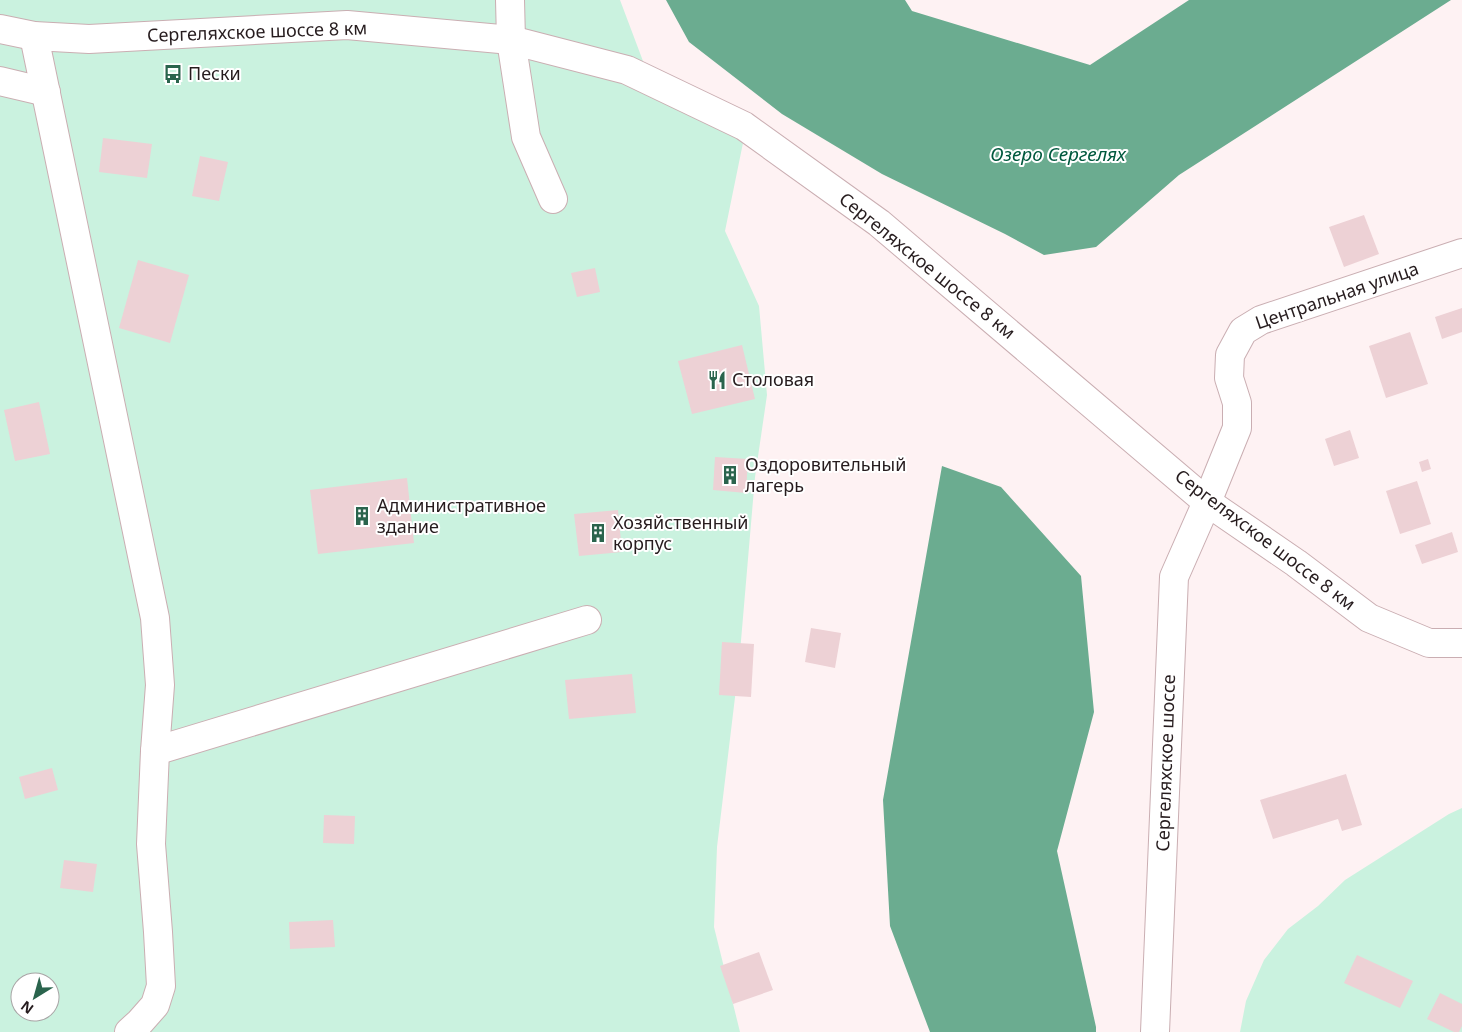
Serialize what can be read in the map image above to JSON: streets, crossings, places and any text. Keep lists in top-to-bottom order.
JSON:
{
  "streets": {
    "street": ["Сергеляхское шоссе 8 км", "Центральная улица", "Сергеляхское шоссе"]
  },
  "crossings": [
    ["Сергеляхское шоссе 8 км", "Центральная улица"],
    ["Сергеляхское шоссе 8 км", "Сергеляхское шоссе"],
    ["Центральная улица", "Сергеляхское шоссе"]
  ],
  "water": ["Озеро Сергелях"],
  "places": {
    "bus stop": ["Пески"],
    "restaurant": ["Столовая"],
    "building": ["Оздоровительный лагерь", "Административное здание", "Хозяйственный корпус"]
  },
  "north": "bottom left"
}
